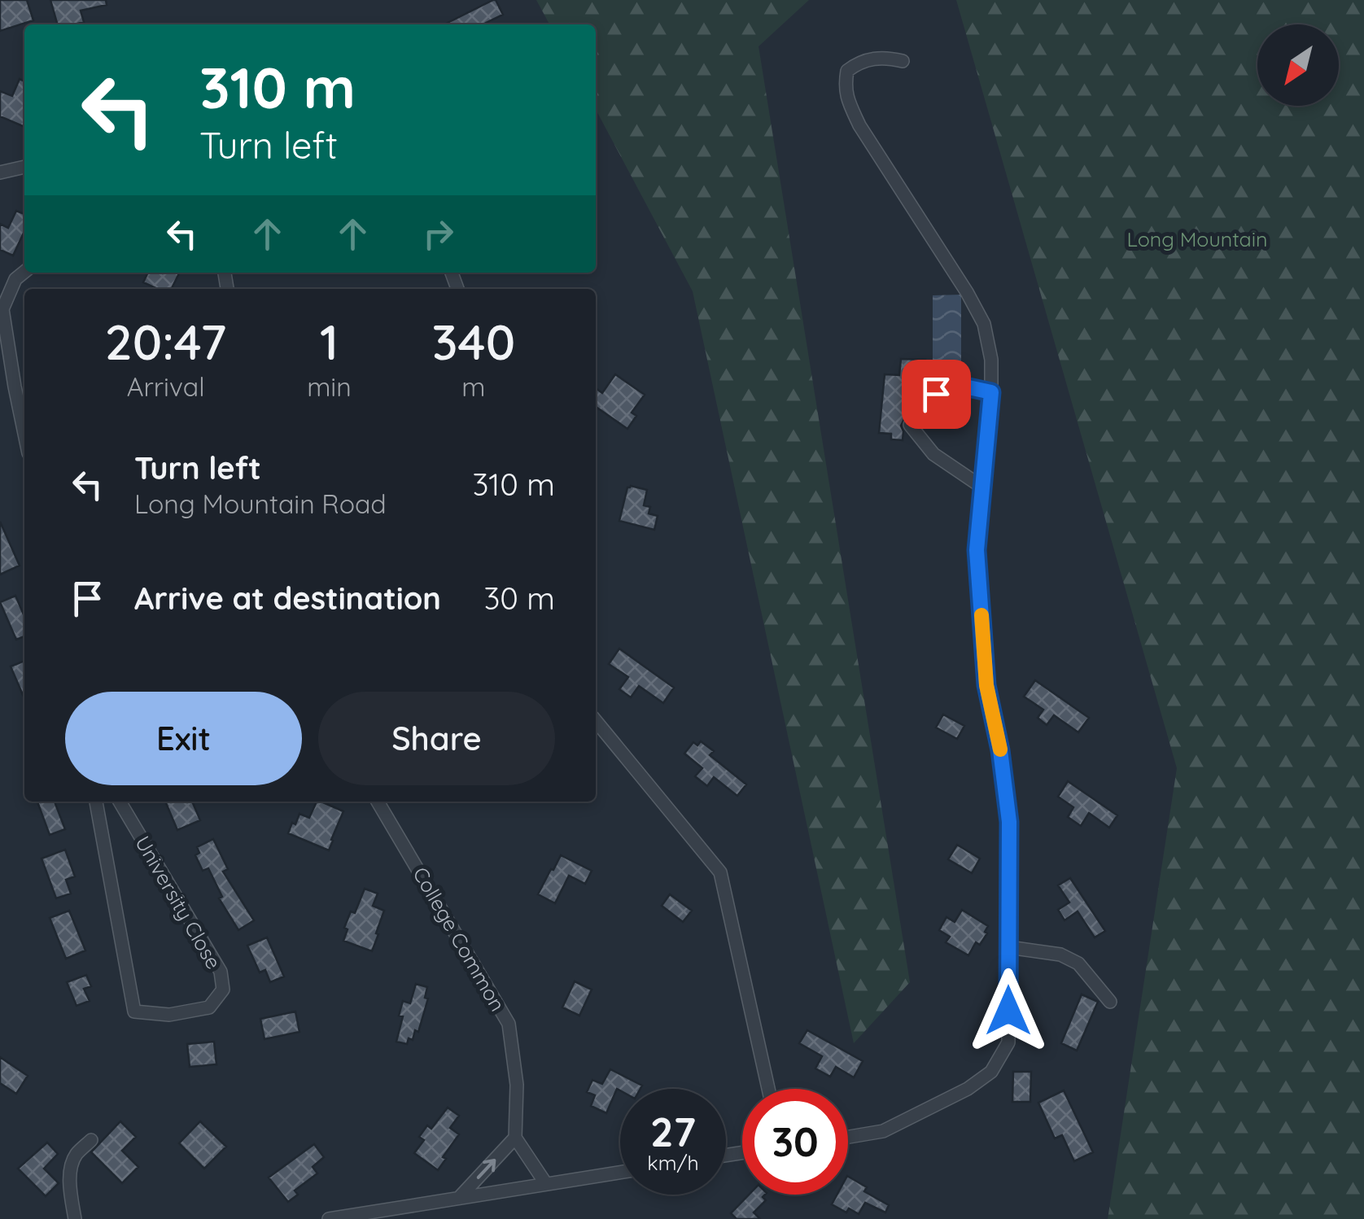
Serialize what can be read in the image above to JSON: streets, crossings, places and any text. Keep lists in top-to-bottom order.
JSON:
{
  "streets": {
    "street": ["University Close", "College Common"]
  },
  "parks": ["Long Mountain"],
  "north": "bottom left",
  "page": {
    "turn": ["310 m", "Turn left"],
    "eta": [
      "20:47",
      "Arrival",
      "1",
      "min",
      "340",
      "m"
    ],
    "list": [
      {
        "name": "Turn left",
        "note": "Long Mountain Road",
        "value": "310 m"
      },
      {
        "name": "Arrive at destination",
        "value": "30 m"
      }
    ],
    "buttons": ["Exit", "Share"],
    "speed": "27 km/h",
    "limit": "30"
  }
}
